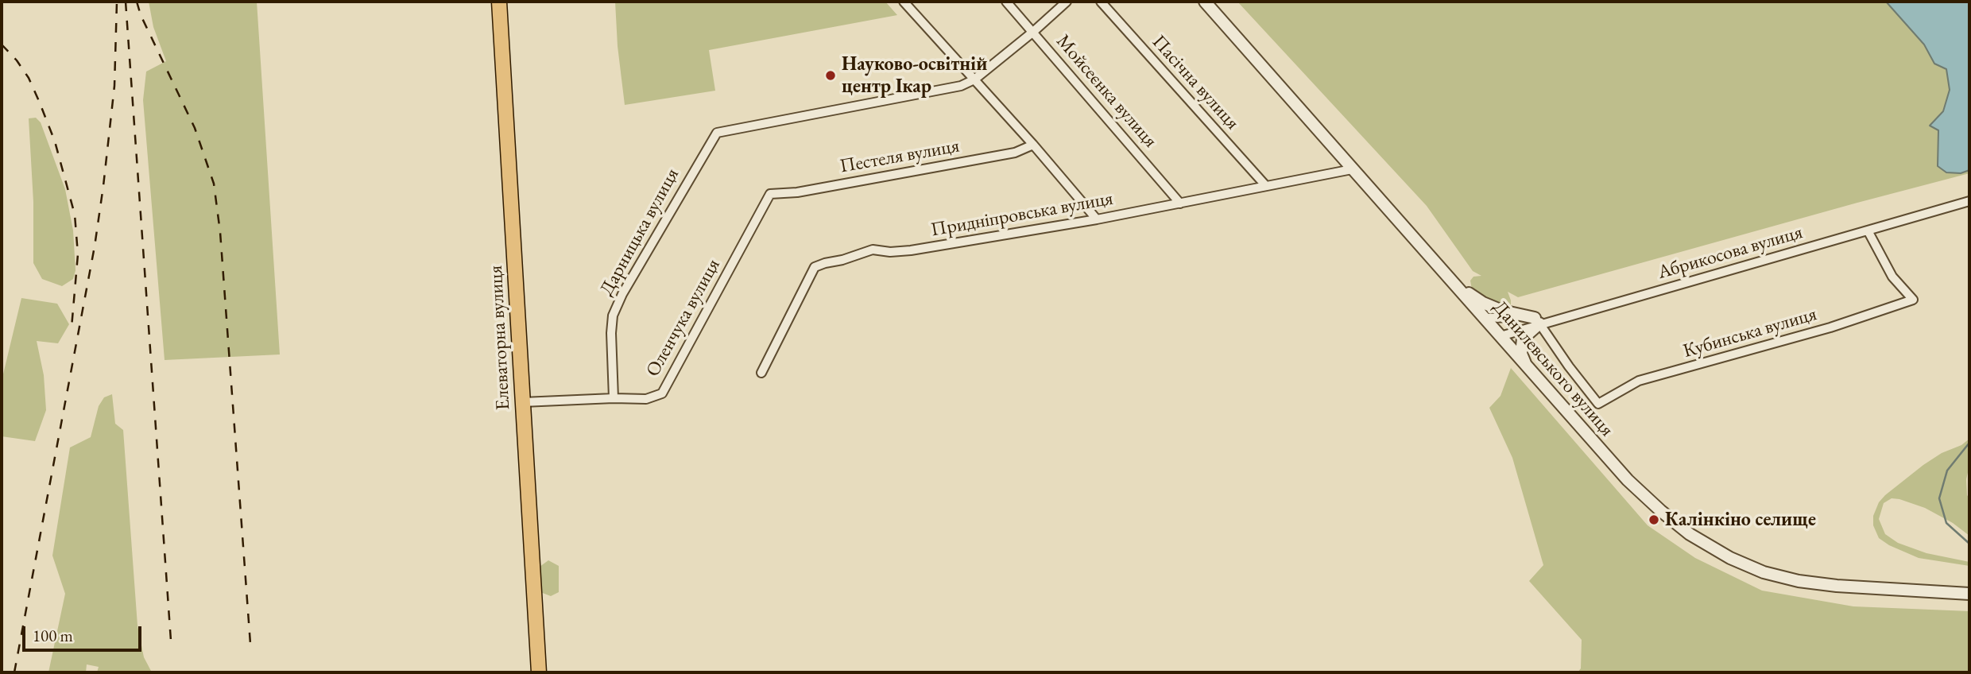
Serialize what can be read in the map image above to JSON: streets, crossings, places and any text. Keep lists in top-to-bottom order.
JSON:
{
  "streets": {
    "main road": ["Елеваторна вулиця"],
    "street": [
      "Пасічна вулиця",
      "Мойсеєнка вулиця",
      "Пестеля вулиця",
      "Придніпровська вулиця",
      "Дарницька вулиця",
      "Абрикосова вулиця",
      "Оленчука вулиця",
      "Кубинська вулиця",
      "Данилевського вулиця"
    ]
  },
  "crossings": [
    ["Пасічна вулиця", "Придніпровська вулиця"],
    ["Мойсеєнка вулиця", "Придніпровська вулиця"],
    ["Пестеля вулиця", "Оленчука вулиця"],
    ["Придніпровська вулиця", "Данилевського вулиця"],
    ["Дарницька вулиця", "Оленчука вулиця"],
    ["Абрикосова вулиця", "Кубинська вулиця"],
    ["Оленчука вулиця", "Елеваторна вулиця"]
  ],
  "places": ["Науково-освітній центр Ікар", "Калінкіно селище"],
  "scale_bar": "100 m"
}
